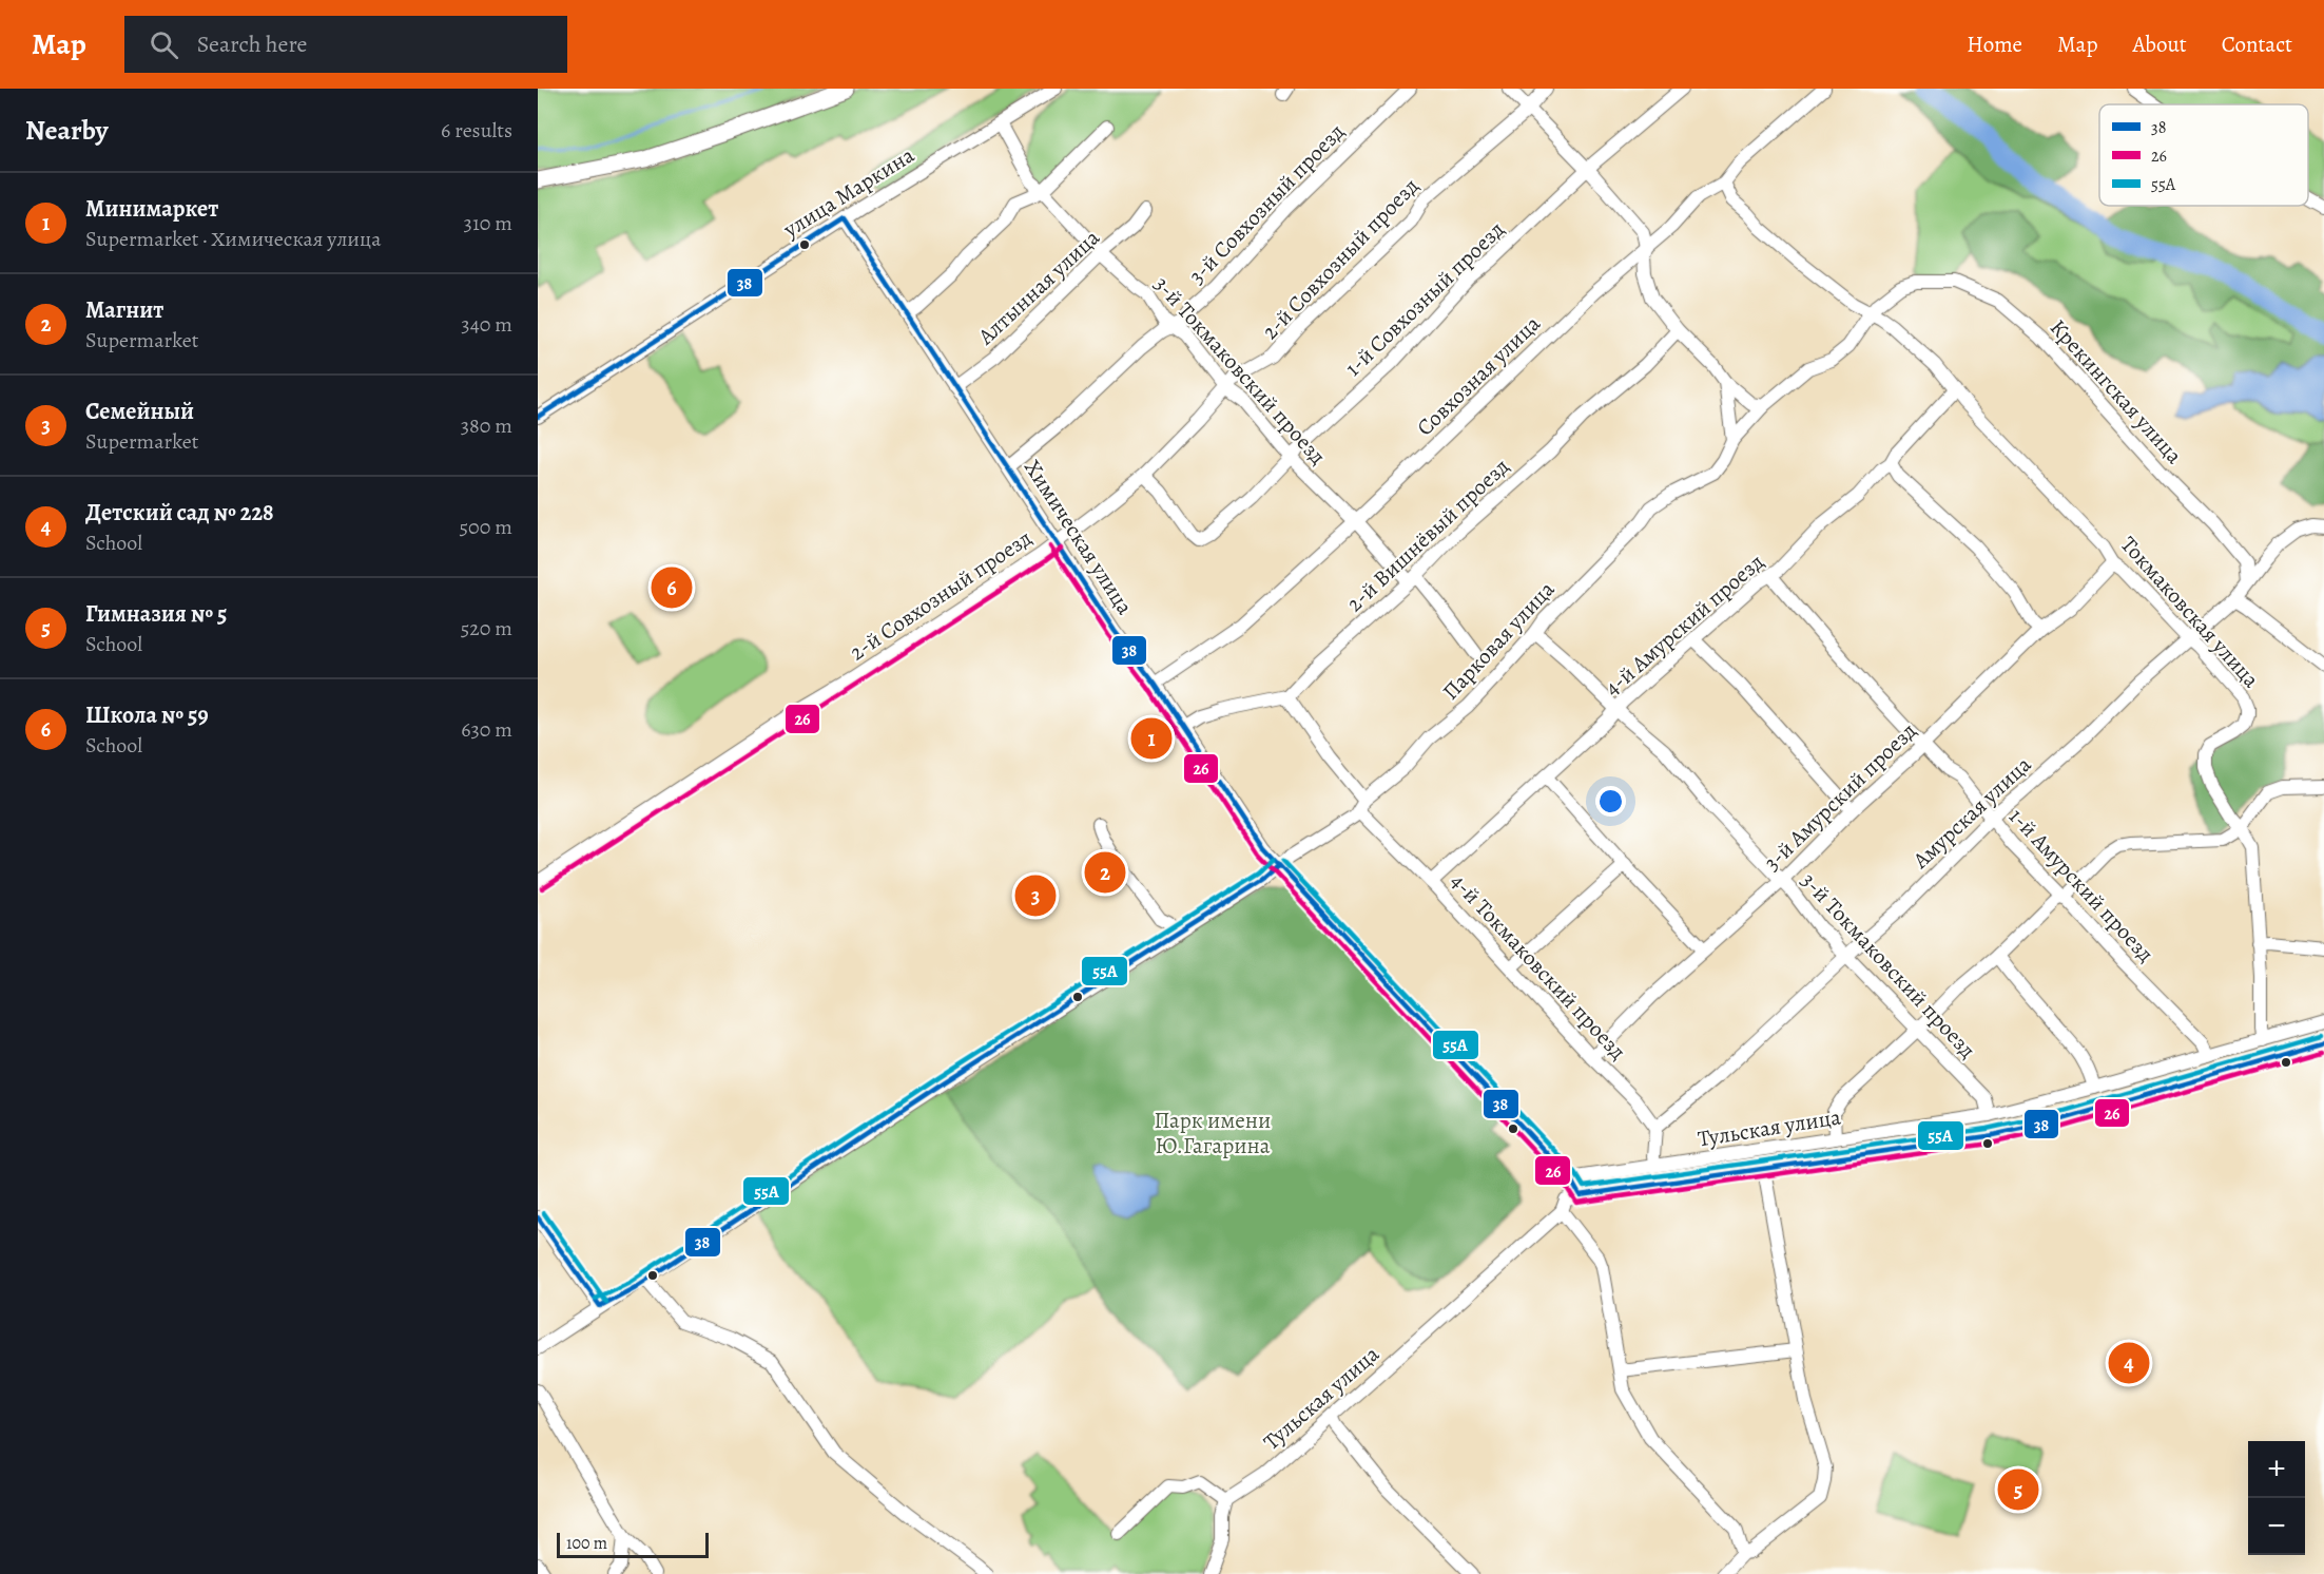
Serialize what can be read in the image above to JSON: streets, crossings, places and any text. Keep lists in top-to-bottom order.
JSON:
{
  "streets": {
    "street": [
      "улица Маркина",
      "3-й Совхозный проезд",
      "2-й Совхозный проезд",
      "Алтынная улица",
      "1-й Совхозный проезд",
      "3-й Токмаковский проезд",
      "Совхозная улица",
      "Крекингская улица",
      "2-й Вишнёвый проезд",
      "Химическая улица",
      "Токмаковская улица",
      "4-й Амурский проезд",
      "Парковая улица",
      "3-й Амурский проезд",
      "Амурская улица",
      "1-й Амурский проезд",
      "4-й Токмаковский проезд",
      "Тульская улица"
    ]
  },
  "crossings": [
    ["улица Маркина", "3-й Токмаковский проезд"],
    ["улица Маркина", "Химическая улица"],
    ["3-й Совхозный проезд", "3-й Токмаковский проезд"],
    ["3-й Совхозный проезд", "Химическая улица"],
    ["2-й Совхозный проезд", "1-й Совхозный проезд"],
    ["2-й Совхозный проезд", "3-й Токмаковский проезд"],
    ["2-й Совхозный проезд", "Химическая улица"],
    ["Алтынная улица", "3-й Токмаковский проезд"],
    ["Алтынная улица", "Химическая улица"],
    ["1-й Совхозный проезд", "3-й Токмаковский проезд"],
    ["3-й Токмаковский проезд", "Совхозная улица"],
    ["3-й Токмаковский проезд", "2-й Вишнёвый проезд"],
    ["3-й Токмаковский проезд", "4-й Амурский проезд"],
    ["3-й Токмаковский проезд", "Парковая улица"],
    ["3-й Токмаковский проезд", "3-й Амурский проезд"],
    ["3-й Токмаковский проезд", "Амурская улица"],
    ["3-й Токмаковский проезд", "Тульская улица"],
    ["Совхозная улица", "Химическая улица"],
    ["Совхозная улица", "Токмаковская улица"],
    ["Крекингская улица", "Парковая улица"],
    ["Крекингская улица", "Амурская улица"],
    ["2-й Вишнёвый проезд", "4-й Токмаковский проезд"],
    ["Химическая улица", "Парковая улица"],
    ["Химическая улица", "Тульская улица"],
    ["Токмаковская улица", "4-й Амурский проезд"],
    ["Токмаковская улица", "Парковая улица"],
    ["Токмаковская улица", "3-й Амурский проезд"],
    ["Токмаковская улица", "Амурская улица"],
    ["Токмаковская улица", "Тульская улица"],
    ["4-й Амурский проезд", "1-й Амурский проезд"],
    ["4-й Амурский проезд", "4-й Токмаковский проезд"],
    ["Парковая улица", "4-й Токмаковский проезд"],
    ["3-й Амурский проезд", "1-й Амурский проезд"],
    ["3-й Амурский проезд", "4-й Токмаковский проезд"],
    ["Амурская улица", "1-й Амурский проезд"],
    ["Амурская улица", "4-й Токмаковский проезд"],
    ["1-й Амурский проезд", "Тульская улица"]
  ],
  "parks": ["Парк имени Ю.Гагарина"],
  "lines": ["transit line 38", "transit line 26", "transit line 55А"],
  "legend": ["38", "26", "55А"],
  "scale_bar": "100 m",
  "page": {
    "header": "Map",
    "search": "Search here",
    "nav": [
      "Home",
      "Map",
      "About",
      "Contact"
    ],
    "heading": ["Nearby", "6 results"],
    "list": [
      {
        "mark": "1",
        "name": "Минимаркет",
        "note": "Supermarket · Химическая улица",
        "value": "310 m"
      },
      {
        "mark": "2",
        "name": "Магнит",
        "note": "Supermarket",
        "value": "340 m"
      },
      {
        "mark": "3",
        "name": "Семейный",
        "note": "Supermarket",
        "value": "380 m"
      },
      {
        "mark": "4",
        "name": "Детский сад № 228",
        "note": "School",
        "value": "500 m"
      },
      {
        "mark": "5",
        "name": "Гимназия № 5",
        "note": "School",
        "value": "520 m"
      },
      {
        "mark": "6",
        "name": "Школа № 59",
        "note": "School",
        "value": "630 m"
      }
    ],
    "pins": [
      "6",
      "1",
      "2",
      "3",
      "4",
      "5"
    ],
    "map_buttons": ["+", "−"],
    "scale": "100 m"
  }
}
